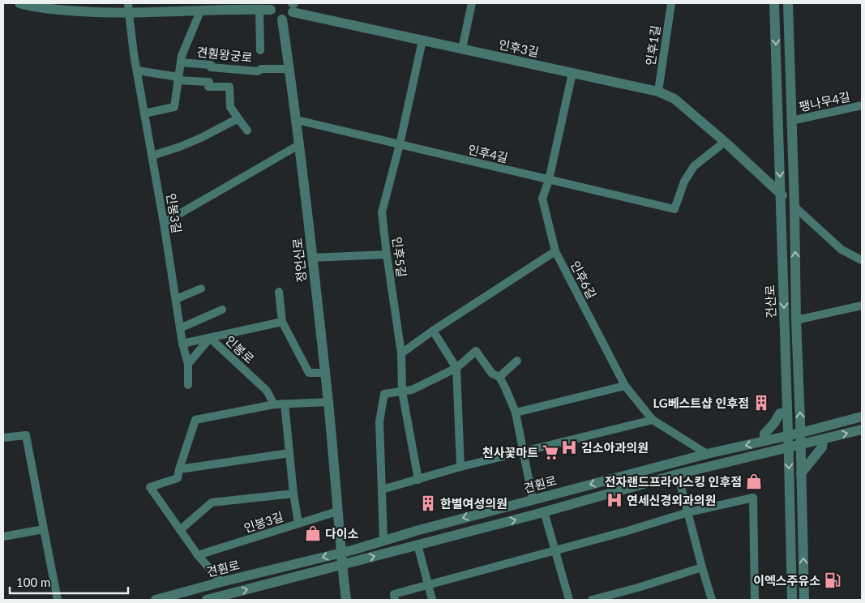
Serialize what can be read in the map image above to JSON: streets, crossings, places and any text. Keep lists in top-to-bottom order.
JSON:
{
  "streets": {
    "street": [
      "인후1길",
      "인후3길",
      "견훤왕궁로",
      "팽나무4길",
      "인후4길",
      "인봉3길",
      "인후5길",
      "정언신로",
      "인후6길",
      "건산로",
      "인봉로",
      "견훤로"
    ]
  },
  "crossings": [
    ["인후1길", "인후3길"],
    ["인후3길", "인후4길"],
    ["인후3길", "인후5길"],
    ["인후3길", "인후6길"],
    ["인후3길", "건산로"],
    ["견훤왕궁로", "인봉3길"],
    ["견훤왕궁로", "정언신로"],
    ["팽나무4길", "건산로"],
    ["인후4길", "인후5길"],
    ["인후4길", "정언신로"],
    ["인후4길", "인후6길"],
    ["인봉3길", "정언신로"],
    ["인봉3길", "인봉로"],
    ["정언신로", "견훤로"],
    ["인후6길", "견훤로"],
    ["건산로", "견훤로"]
  ],
  "places": {
    "building": ["LG베스트샵 인후점", "한별여성의원"],
    "hospital": ["김소아과의원", "연세신경외과의원"],
    "supermarket": ["천사꽃마트"],
    "shop": ["전자랜드프라이스킹 인후점", "다이소"],
    "fuel station": ["이엑스주유소"]
  },
  "scale_bar": "100 m"
}
